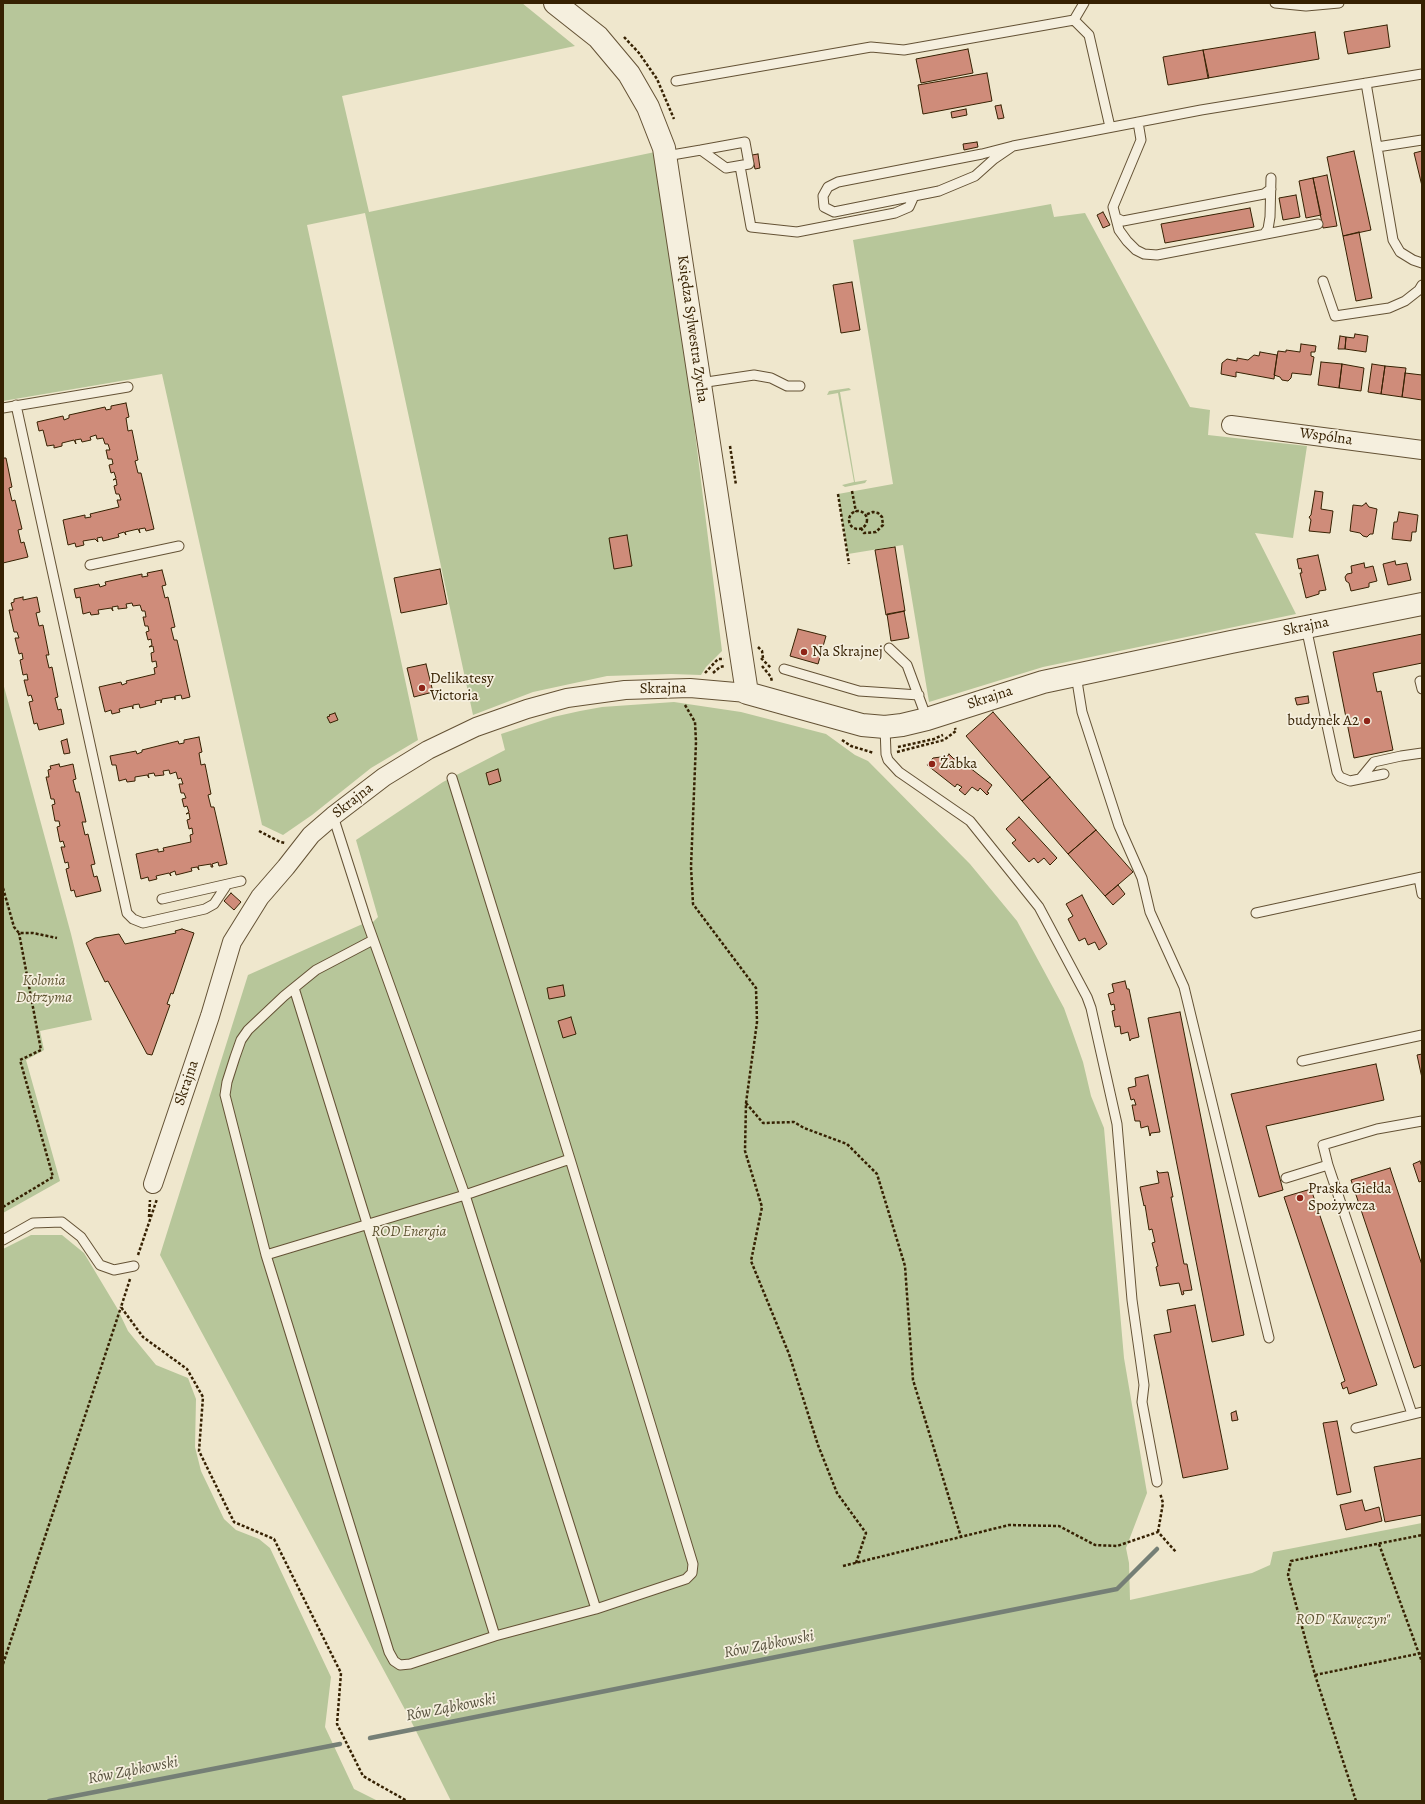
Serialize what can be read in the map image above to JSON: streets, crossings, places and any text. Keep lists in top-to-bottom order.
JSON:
{
  "streets": {
    "street": ["Księdza Sylwestra Zycha", "Wspólna", "Skrajna"]
  },
  "crossings": [
    ["Księdza Sylwestra Zycha", "Skrajna"]
  ],
  "water": ["Rów Ząbkowski"],
  "parks": ["Kolonia Dotrzyma", "ROD Energia", "ROD \"Kawęczyn\""],
  "places": [
    "Na Skrajnej",
    "Delikatesy Victoria",
    "budynek A2",
    "Żabka",
    "Praska Giełda Spożywcza"
  ]
}
